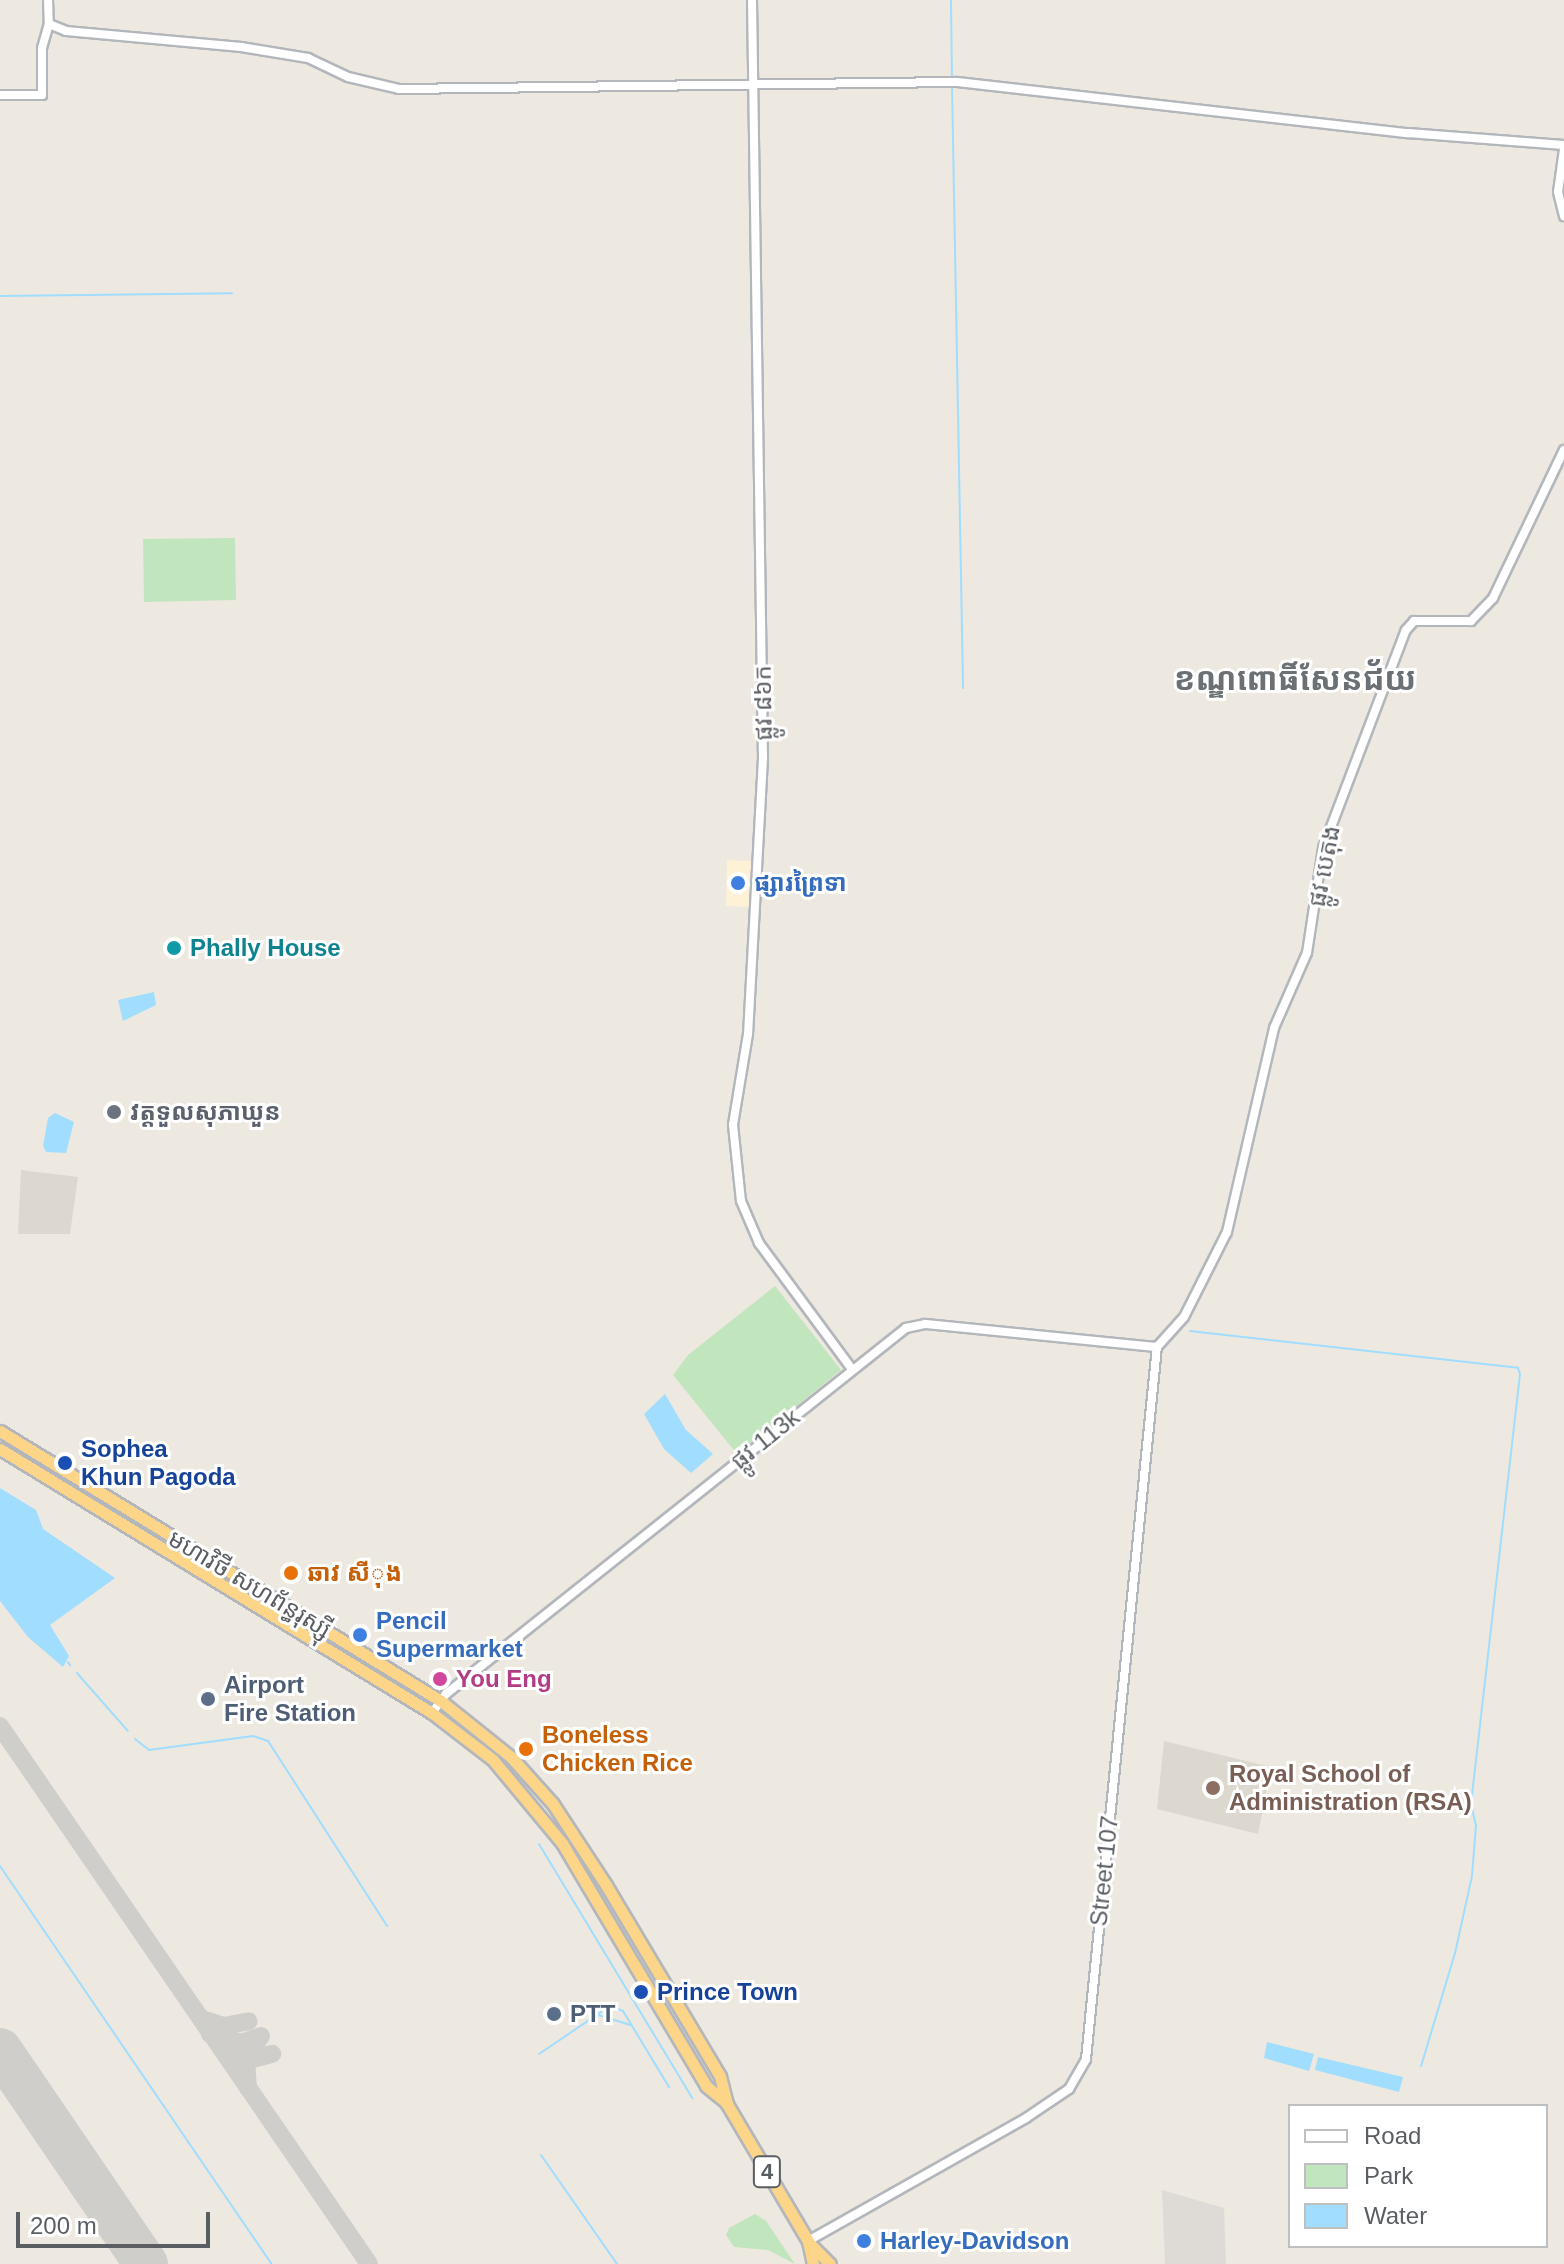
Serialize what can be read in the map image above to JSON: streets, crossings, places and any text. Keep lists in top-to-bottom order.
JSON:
{
  "streets": {
    "highway": ["មហាវិថី សហព័ន្ធរុស្ស៊ី", "4"],
    "street": [
      "ផ្លូវ ៨៦ក",
      "ផ្លូវ បេតុង",
      "ផ្លូវ 113k",
      "Street 107"
    ]
  },
  "crossings": [
    ["ផ្លូវ ៨៦ក", "ផ្លូវ 113k"],
    ["ផ្លូវ បេតុង", "ផ្លូវ 113k"],
    ["ផ្លូវ បេតុង", "Street 107"],
    ["ផ្លូវ 113k", "មហាវិថី សហព័ន្ធរុស្ស៊ី"],
    ["ផ្លូវ 113k", "Street 107"],
    ["មហាវិថី សហព័ន្ធរុស្ស៊ី", "Street 107"]
  ],
  "districts": ["ខណ្ឌពោធិ៍សែនជ័យ"],
  "places": [
    "ផ្សារព្រៃទា",
    "Phally House",
    "វត្តទួលសុភាឃួន",
    "Sophea Khun Pagoda",
    "ឆាវ សីុង",
    "Pencil Supermarket",
    "You Eng",
    "Airport Fire Station",
    "Boneless Chicken Rice",
    "Royal School of Administration (RSA)",
    "Prince Town",
    "PTT",
    "Harley-Davidson"
  ],
  "legend": ["Road", "Park", "Water"],
  "scale_bar": "200 m"
}
